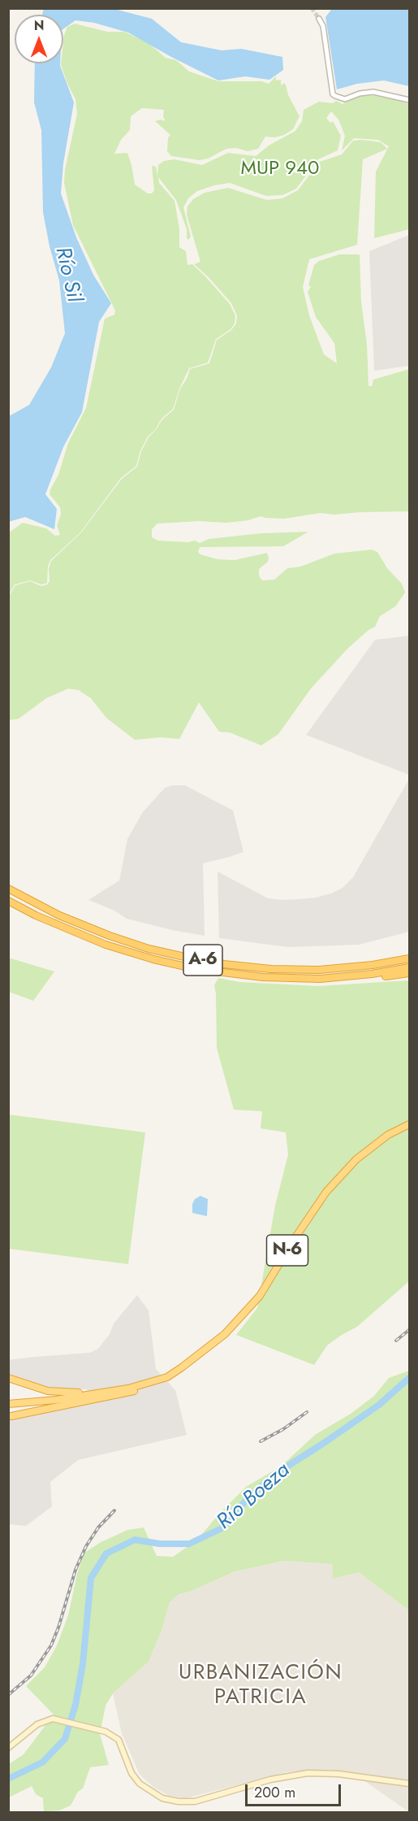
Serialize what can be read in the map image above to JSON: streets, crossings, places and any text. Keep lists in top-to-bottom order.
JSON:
{
  "streets": {
    "highway": ["A-6", "N-6"]
  },
  "districts": ["URBANIZACIÓN PATRICIA"],
  "water": ["Río Sil", "Río Boeza"],
  "parks": ["MUP 940"],
  "scale_bar": "200 m",
  "north": "top"
}
